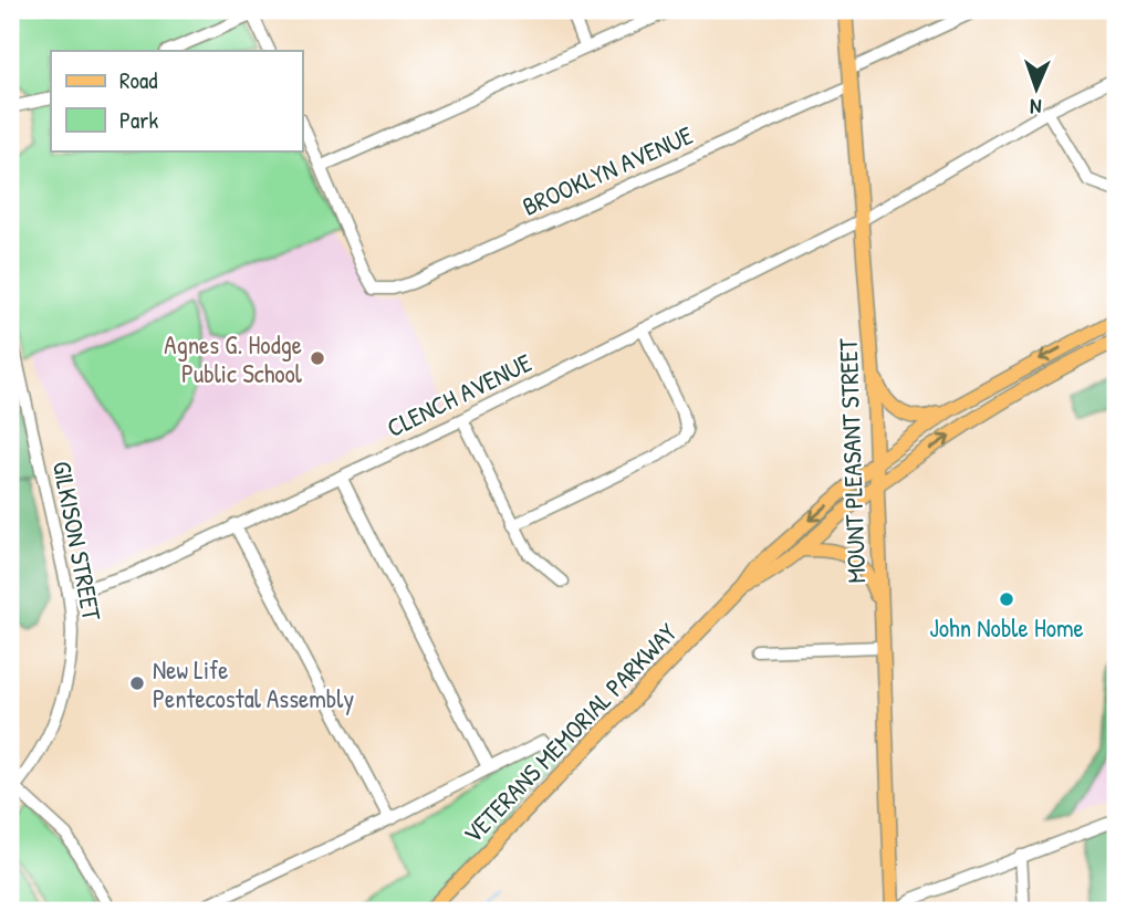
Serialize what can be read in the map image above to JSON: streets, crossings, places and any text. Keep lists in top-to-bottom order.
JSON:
{
  "streets": {
    "main road": ["MOUNT PLEASANT STREET", "VETERANS MEMORIAL PARKWAY"],
    "street": ["BROOKLYN AVENUE", "CLENCH AVENUE", "GILKISON STREET"]
  },
  "crossings": [
    ["BROOKLYN AVENUE", "MOUNT PLEASANT STREET"],
    ["CLENCH AVENUE", "MOUNT PLEASANT STREET"],
    ["CLENCH AVENUE", "GILKISON STREET"],
    ["MOUNT PLEASANT STREET", "VETERANS MEMORIAL PARKWAY"]
  ],
  "places": ["Agnes G. Hodge Public School", "John Noble Home", "New Life Pentecostal Assembly"],
  "legend": ["Road", "Park"],
  "north": "bottom"
}
